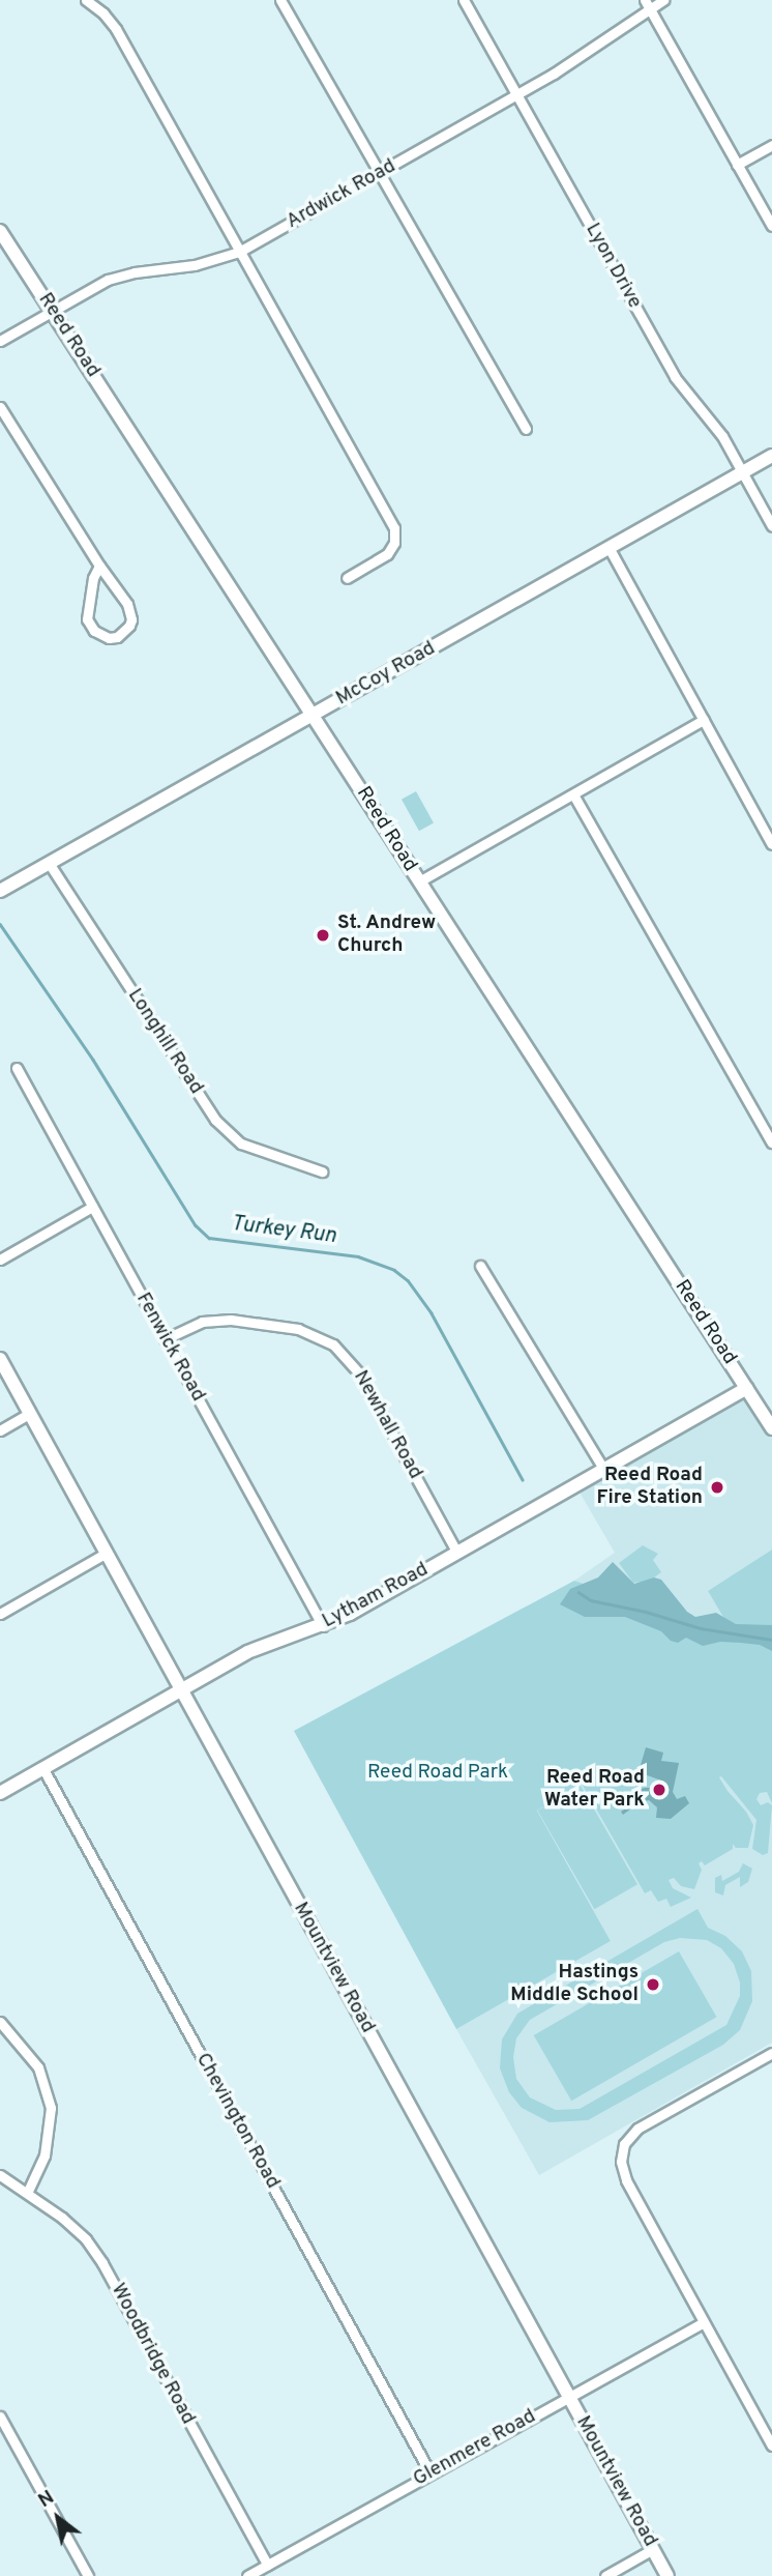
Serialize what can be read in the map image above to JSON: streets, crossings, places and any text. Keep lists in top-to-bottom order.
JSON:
{
  "streets": {
    "main road": [
      "Reed Road",
      "McCoy Road",
      "Lytham Road",
      "Mountview Road"
    ],
    "street": [
      "Ardwick Road",
      "Lyon Drive",
      "Longhill Road",
      "Fenwick Road",
      "Newhall Road",
      "Chevington Road",
      "Woodbridge Road",
      "Glenmere Road"
    ]
  },
  "crossings": [
    ["Ardwick Road", "Lyon Drive"],
    ["Ardwick Road", "Reed Road"],
    ["Lyon Drive", "McCoy Road"],
    ["Reed Road", "McCoy Road"],
    ["Reed Road", "Lytham Road"],
    ["McCoy Road", "Longhill Road"],
    ["Fenwick Road", "Newhall Road"],
    ["Fenwick Road", "Lytham Road"],
    ["Newhall Road", "Lytham Road"],
    ["Lytham Road", "Mountview Road"],
    ["Lytham Road", "Chevington Road"],
    ["Mountview Road", "Glenmere Road"],
    ["Chevington Road", "Glenmere Road"],
    ["Woodbridge Road", "Glenmere Road"]
  ],
  "water": ["Turkey Run"],
  "parks": ["Reed Road Park"],
  "places": [
    "St. Andrew Church",
    "Reed Road Fire Station",
    "Reed Road Water Park",
    "Hastings Middle School"
  ],
  "north": "top left"
}
